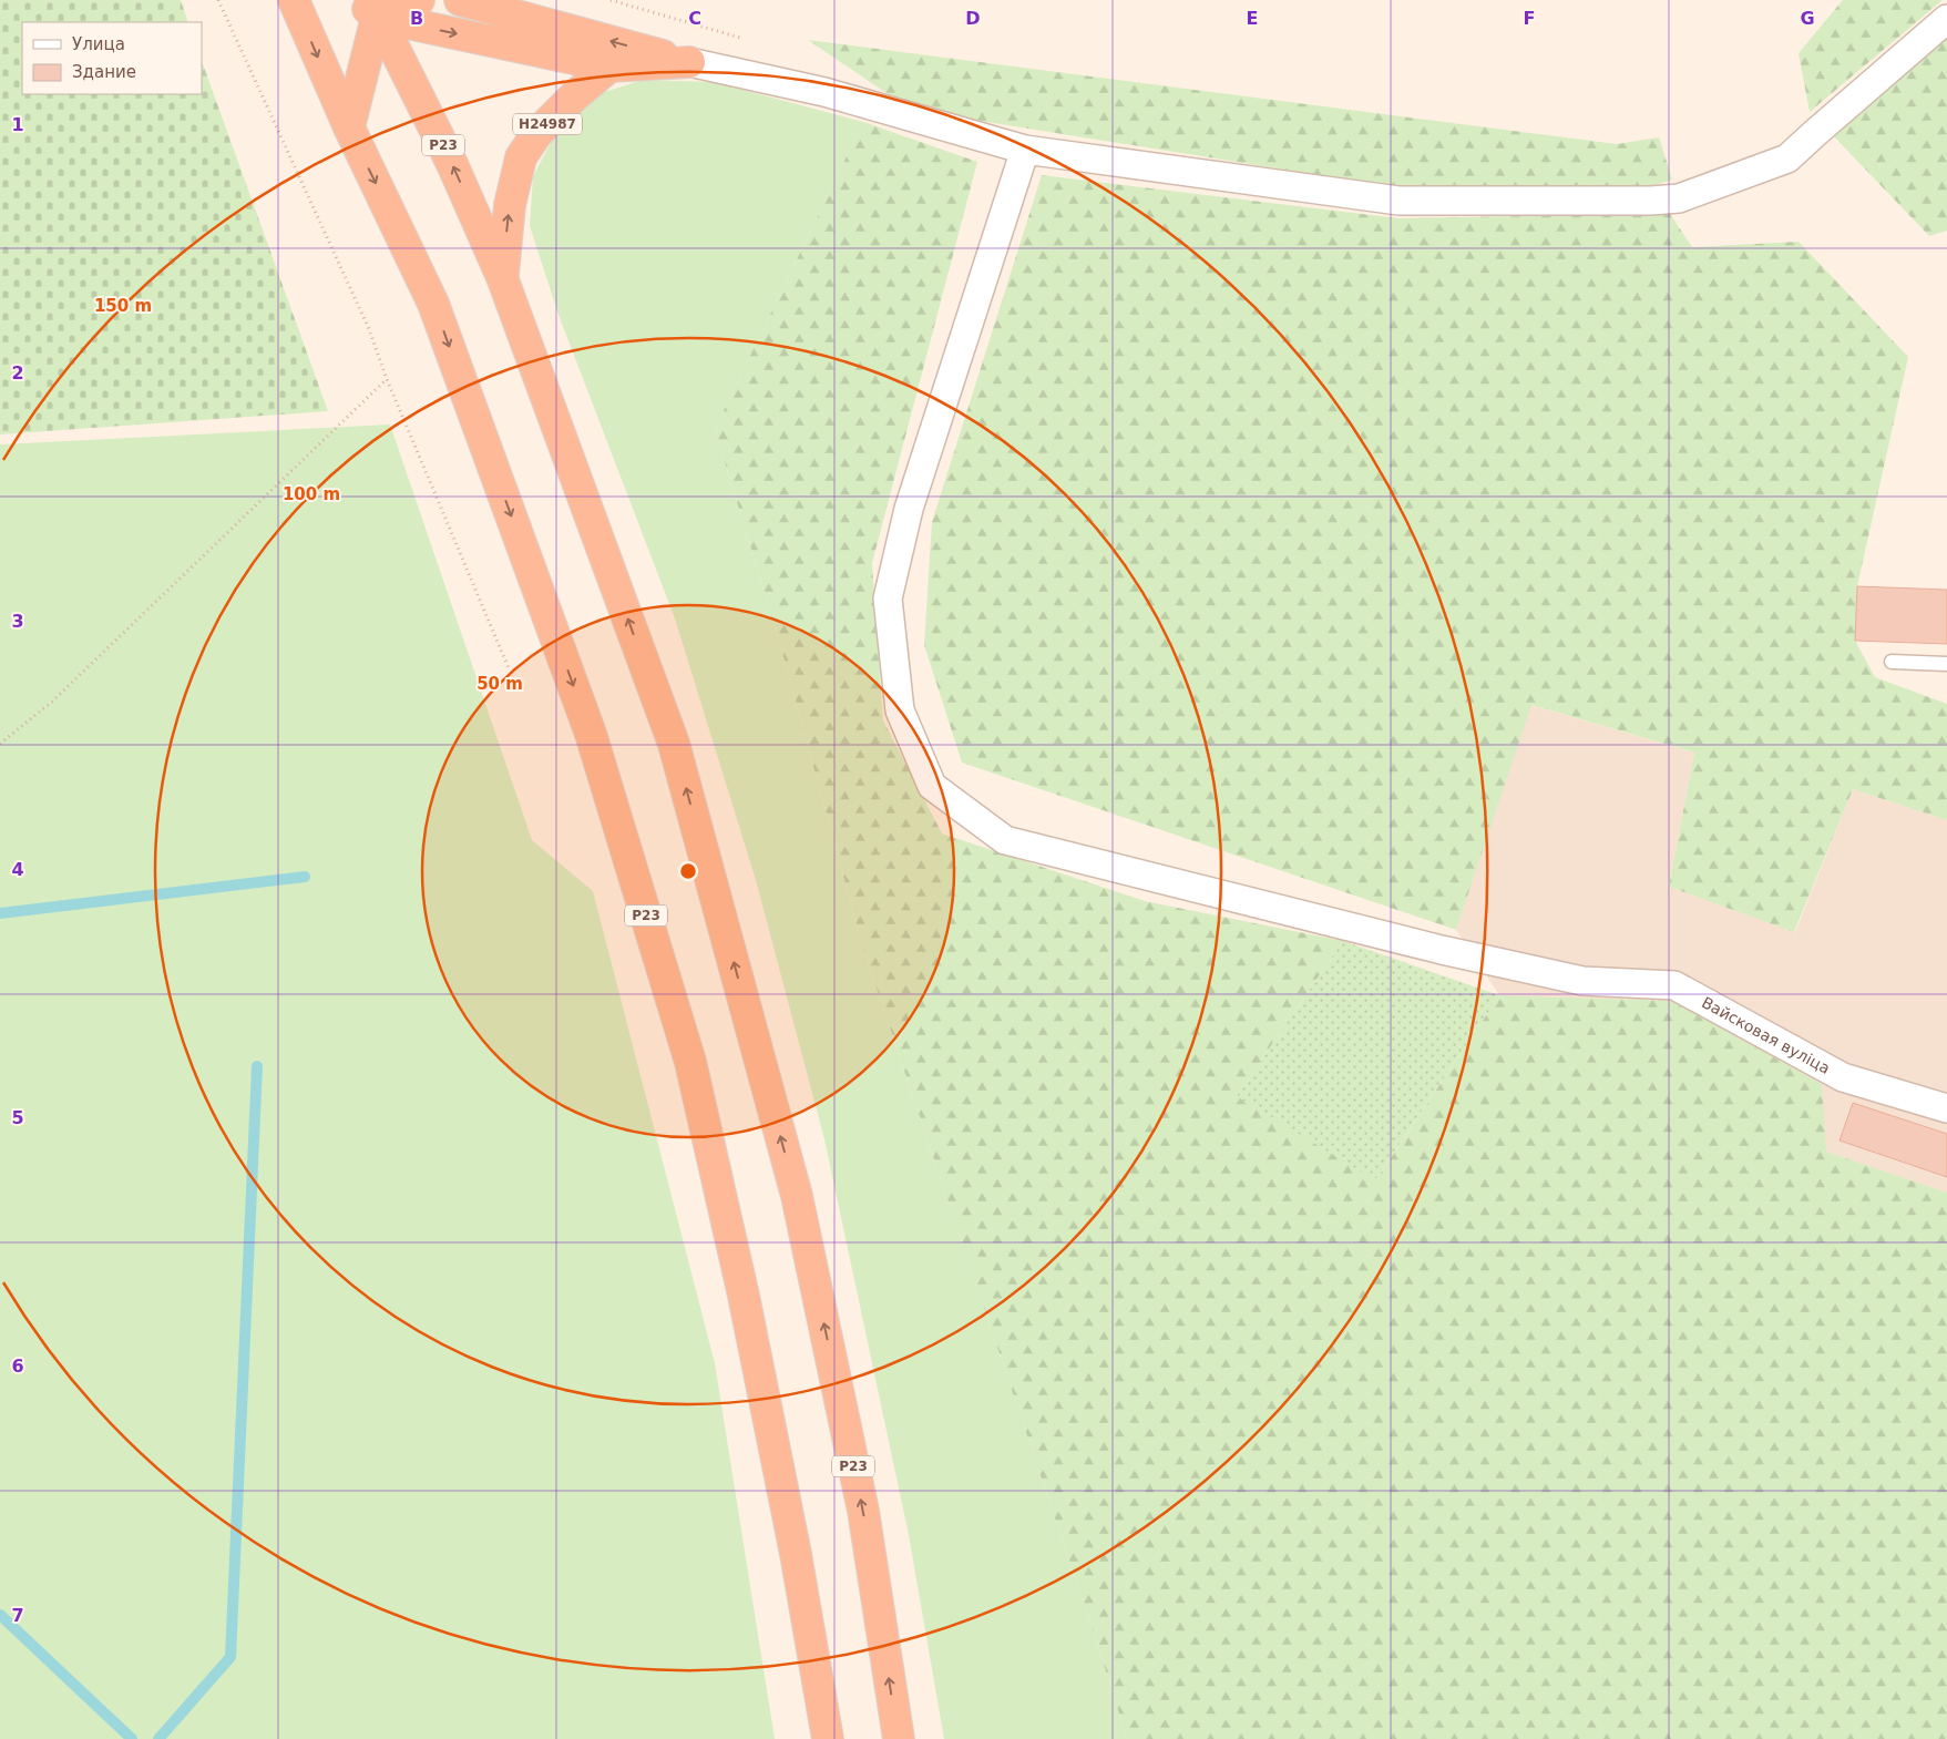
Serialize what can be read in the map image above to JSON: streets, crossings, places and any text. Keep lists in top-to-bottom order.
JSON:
{
  "streets": {
    "highway": ["Н24987", "Р23"],
    "street": ["Вайсковая вуліца"]
  },
  "crossings": [
    ["Н24987", "Р23"]
  ],
  "legend": ["Улица", "Здание"],
  "grid": {
    "columns": [
      "B",
      "C",
      "D",
      "E",
      "F",
      "G"
    ],
    "rows": [
      "1",
      "2",
      "3",
      "4",
      "5",
      "6",
      "7"
    ]
  },
  "rings": ["150 m", "100 m", "50 m"]
}
